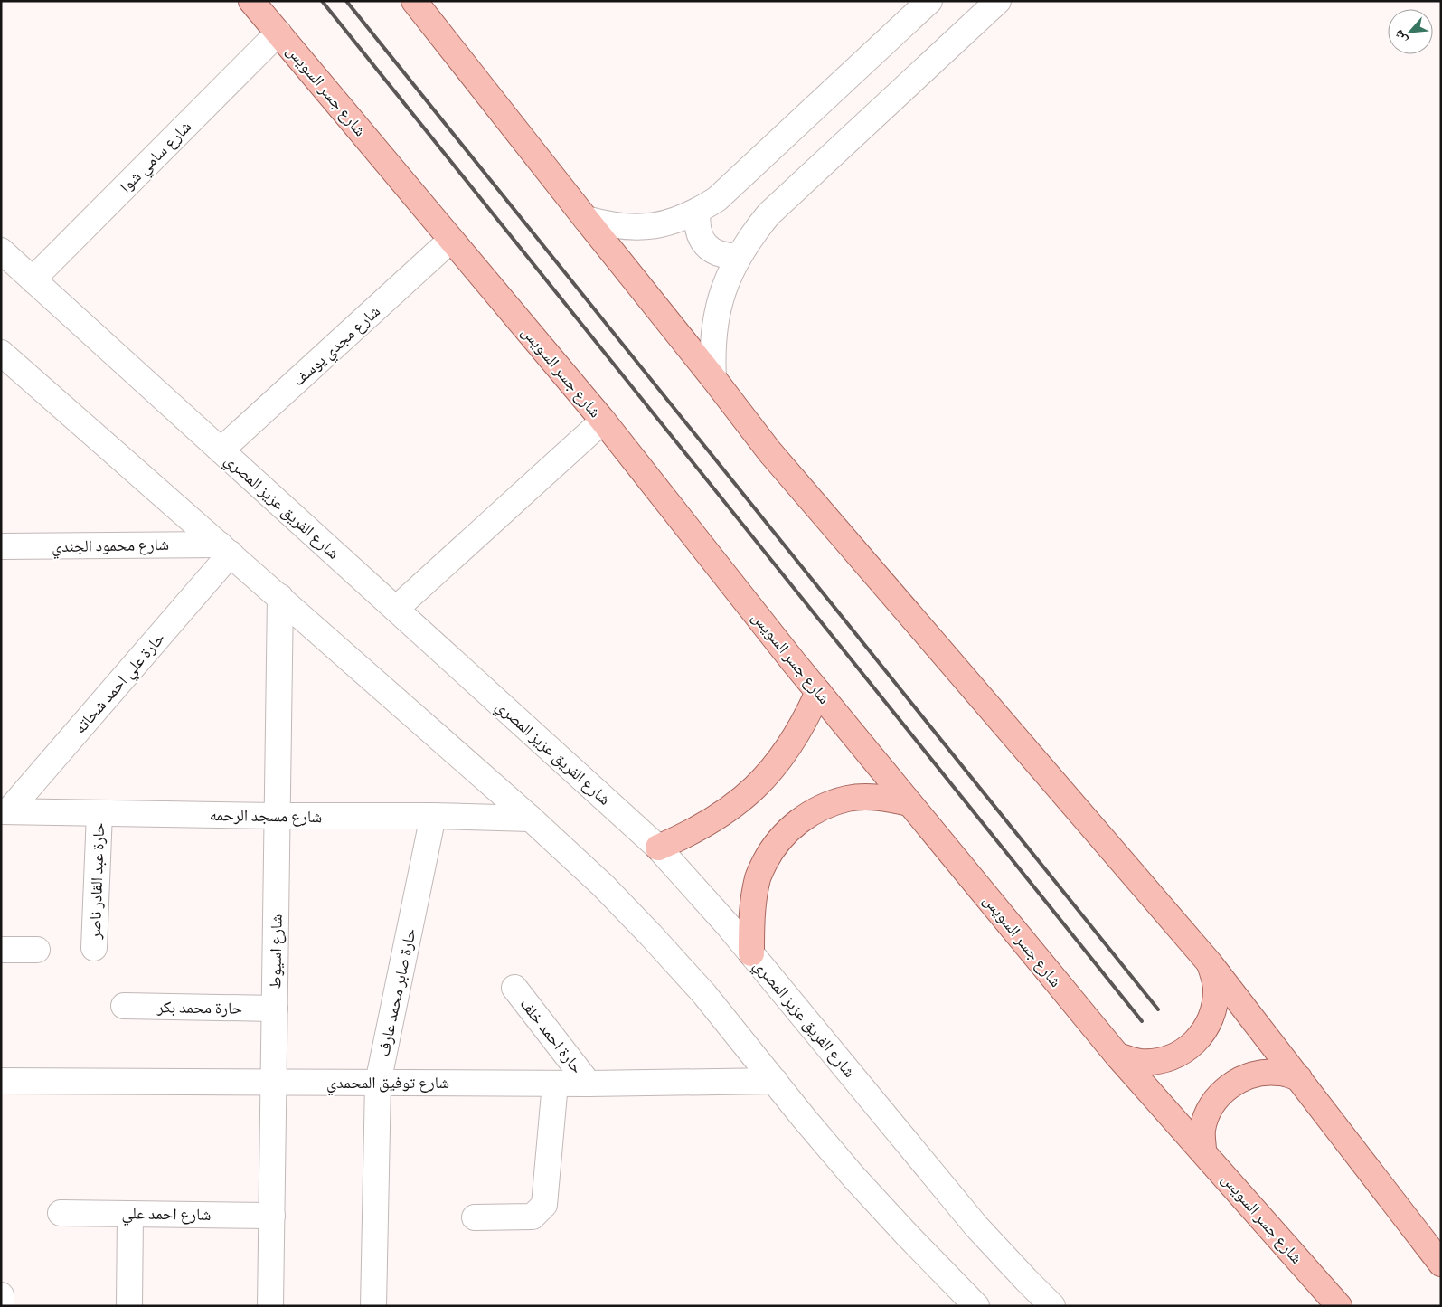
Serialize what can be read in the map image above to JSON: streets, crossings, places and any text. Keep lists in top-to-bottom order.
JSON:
{
  "streets": {
    "main road": ["شارع جسر السويس"],
    "street": [
      "شارع سامي شوا",
      "شارع مجدي يوسف",
      "شارع الفريق عزيز المصري",
      "شارع محمود الجندي",
      "حارة علي احمد شحاته",
      "شارع مسجد الرحمه",
      "حارة عبد القادر ناصر",
      "شارع اسيوط",
      "حارة صابر محمد عارف",
      "حارة محمد بكر",
      "حارة احمد خلف",
      "شارع توفيق المحمدي",
      "شارع احمد علي"
    ]
  },
  "crossings": [
    ["شارع جسر السويس", "شارع سامي شوا"],
    ["شارع جسر السويس", "شارع مجدي يوسف"],
    ["شارع سامي شوا", "شارع الفريق عزيز المصري"],
    ["شارع مجدي يوسف", "شارع الفريق عزيز المصري"],
    ["شارع محمود الجندي", "حارة علي احمد شحاته"],
    ["حارة علي احمد شحاته", "شارع مسجد الرحمه"],
    ["شارع مسجد الرحمه", "حارة عبد القادر ناصر"],
    ["شارع مسجد الرحمه", "شارع اسيوط"],
    ["شارع مسجد الرحمه", "حارة صابر محمد عارف"],
    ["شارع اسيوط", "حارة محمد بكر"],
    ["شارع اسيوط", "شارع توفيق المحمدي"],
    ["شارع اسيوط", "شارع احمد علي"],
    ["حارة صابر محمد عارف", "شارع توفيق المحمدي"],
    ["حارة احمد خلف", "شارع توفيق المحمدي"]
  ],
  "north": "bottom left"
}
